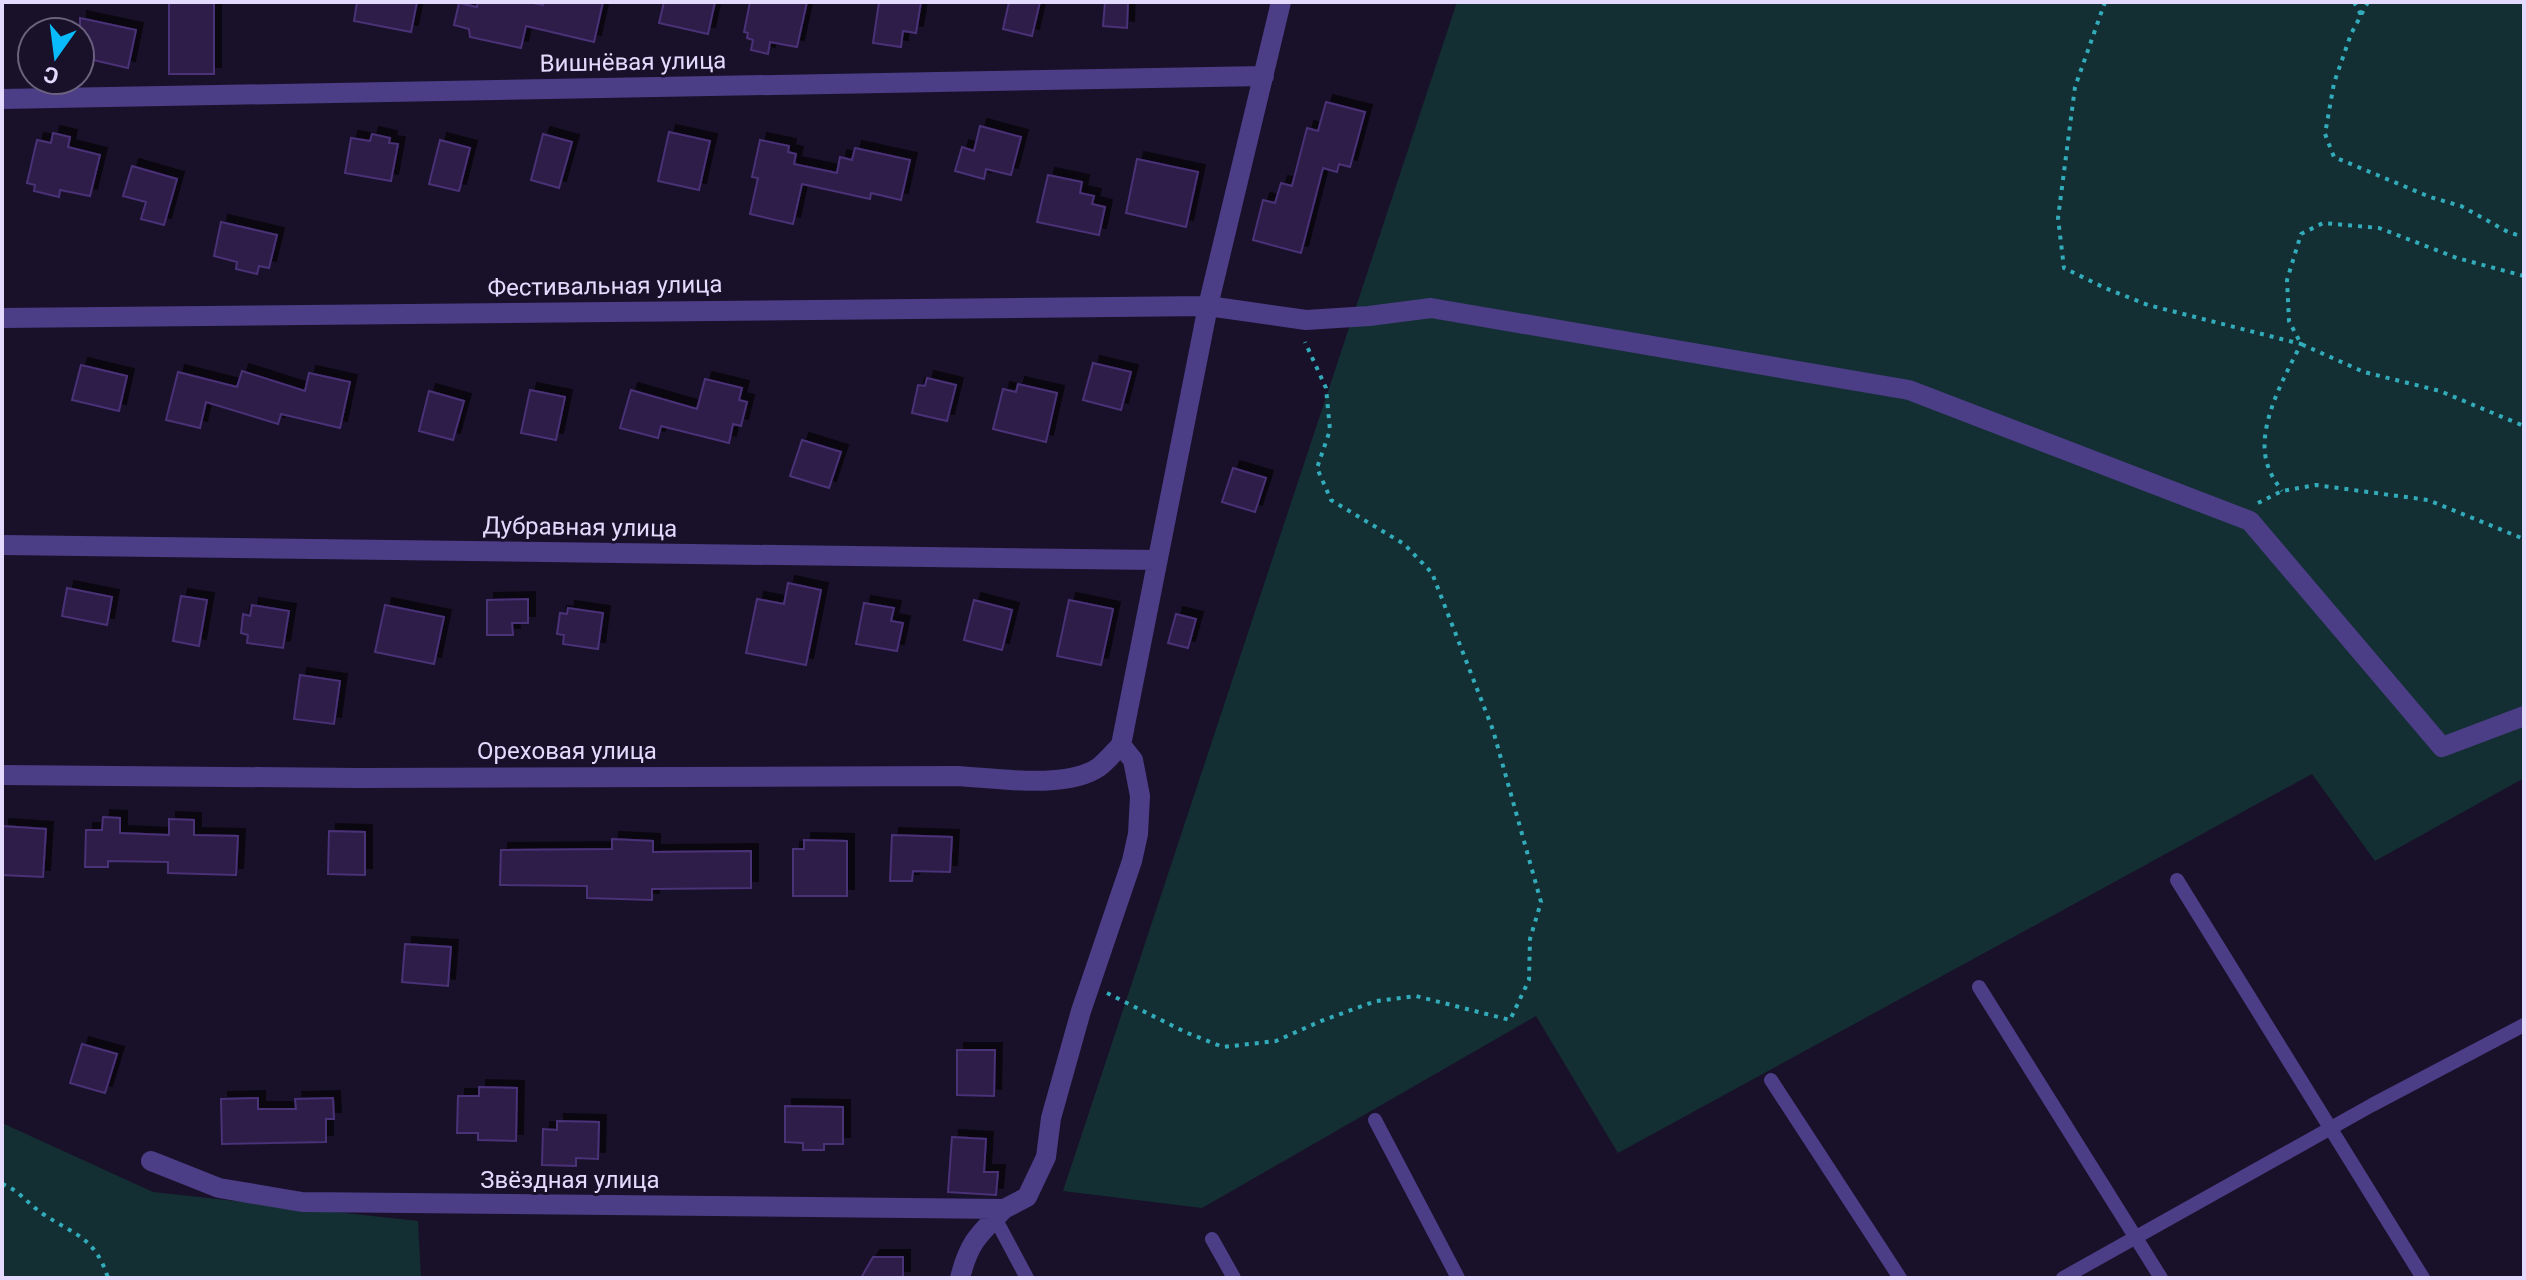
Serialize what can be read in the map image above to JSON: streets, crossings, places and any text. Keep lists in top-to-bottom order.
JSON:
{
  "streets": {
    "street": [
      "Вишнёвая улица",
      "Фестивальная улица",
      "Дубравная улица",
      "Ореховая улица",
      "Звёздная улица"
    ]
  },
  "north": "bottom"
}
